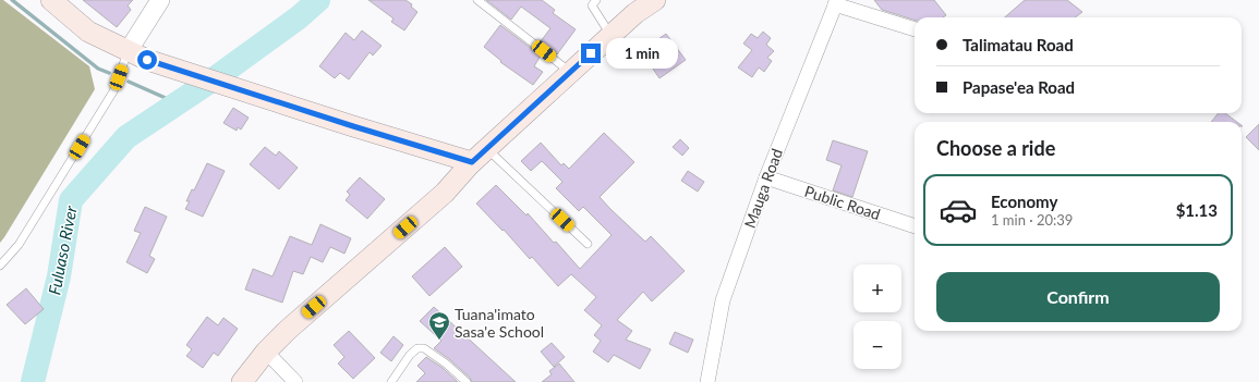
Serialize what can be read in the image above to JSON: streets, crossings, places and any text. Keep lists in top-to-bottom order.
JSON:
{
  "streets": {
    "street": ["Mauga Road", "Public Road"]
  },
  "crossings": [
    ["Mauga Road", "Public Road"]
  ],
  "water": ["Fuluaso River"],
  "places": {
    "school or university": ["Tuana'imato Sasa'e School"]
  },
  "page": {
    "banner": ["Talimatau Road", "Papase'ea Road"],
    "bubble": "1 min",
    "heading": "Choose a ride",
    "list": [
      {
        "name": "Economy",
        "note": "1 min · 20:39",
        "value": "$1.13"
      }
    ],
    "buttons": "Confirm",
    "map_buttons": ["+", "−"]
  }
}
